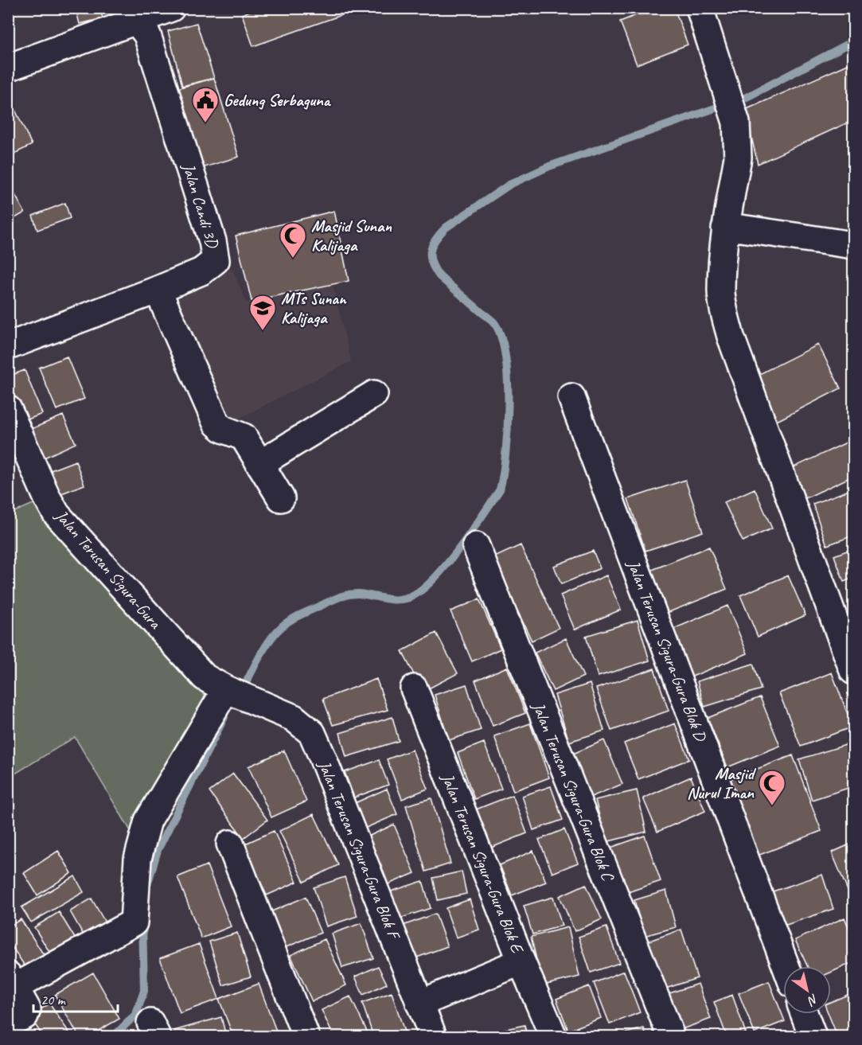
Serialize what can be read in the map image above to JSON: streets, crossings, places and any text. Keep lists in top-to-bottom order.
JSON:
{
  "streets": {
    "street": [
      "Jalan Candi 3D",
      "Jalan Terusan Sigura-Gura",
      "Jalan Terusan Sigura-Gura Blok D",
      "Jalan Terusan Sigura-Gura Blok C",
      "Jalan Terusan Sigura-Gura Blok F",
      "Jalan Terusan Sigura-Gura Blok E"
    ]
  },
  "crossings": [
    ["Jalan Terusan Sigura-Gura", "Jalan Terusan Sigura-Gura Blok F"]
  ],
  "places": {
    "public building": ["Gedung Serbaguna"],
    "mosque": ["Masjid Sunan Kalijaga", "Masjid Nurul Iman"],
    "school or university": ["MTs Sunan Kalijaga"]
  },
  "scale_bar": "20 m",
  "north": "bottom right"
}
